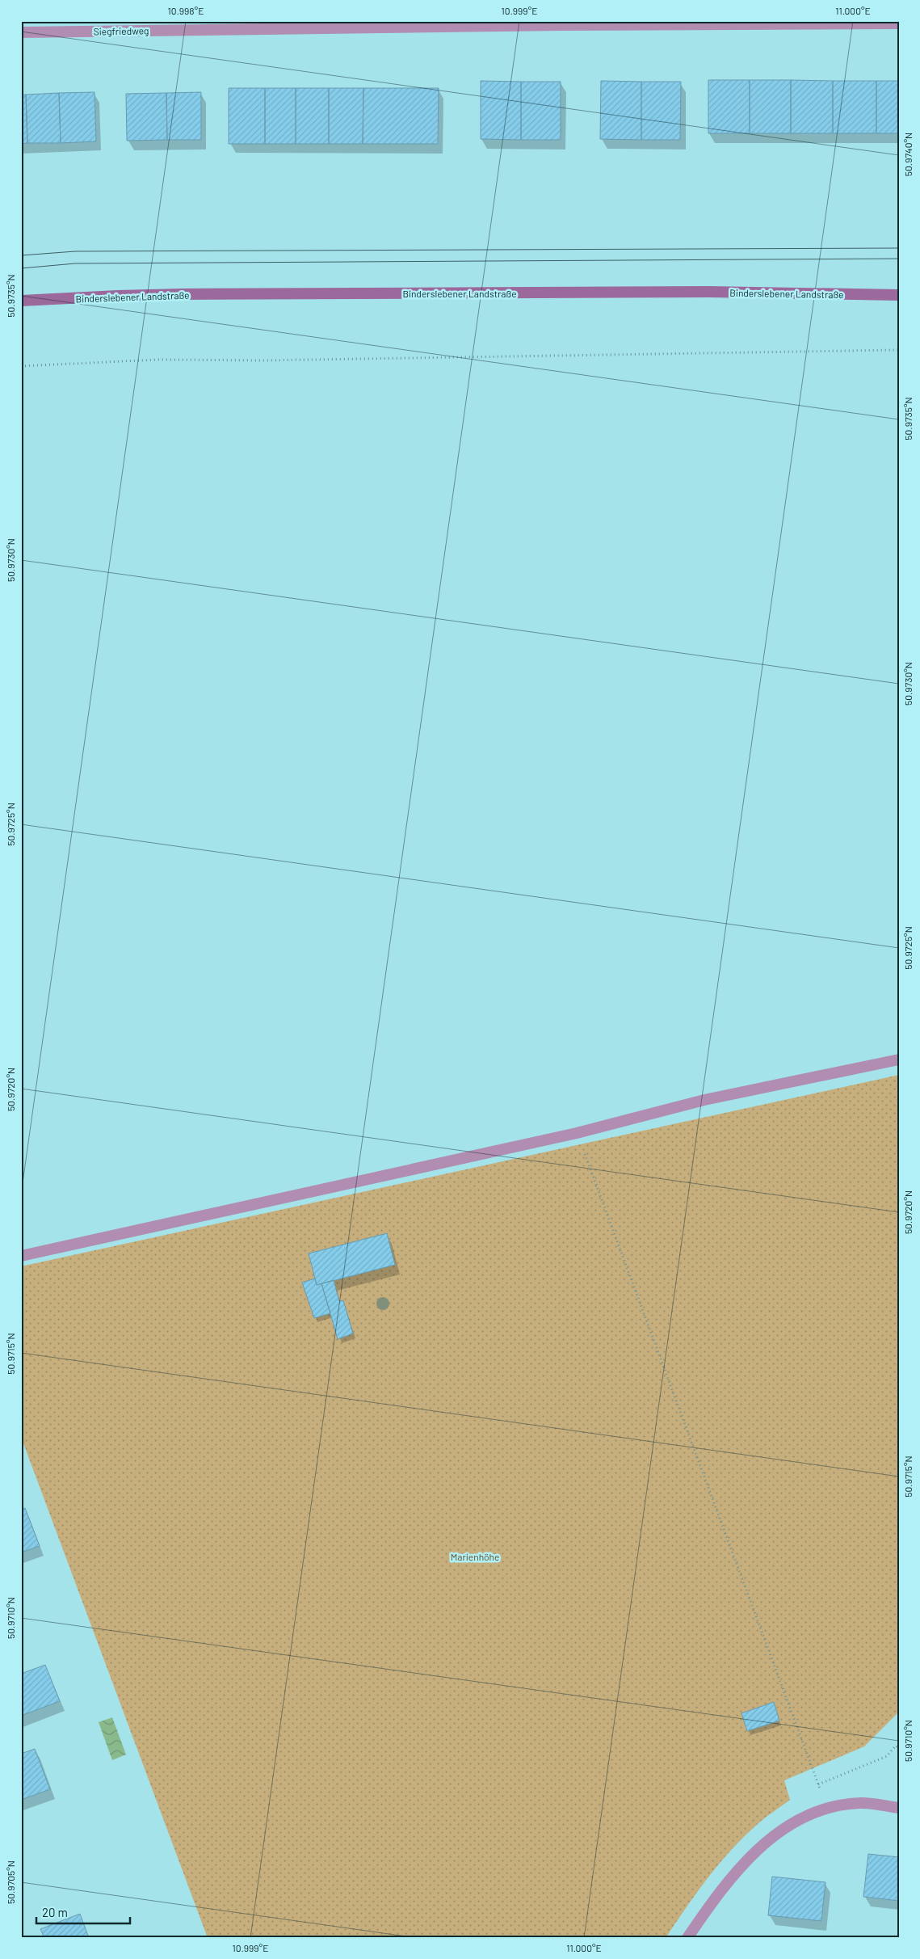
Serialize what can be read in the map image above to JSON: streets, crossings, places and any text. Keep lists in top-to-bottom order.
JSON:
{
  "streets": {
    "main road": ["Binderslebener Landstraße"],
    "street": ["Siegfriedweg"]
  },
  "parks": ["Marienhöhe"],
  "scale_bar": "20 m",
  "coordinates": [
    "10.998°E",
    "10.999°E",
    "11.000°E",
    "50.9740°N",
    "50.9735°N",
    "50.9730°N",
    "50.9725°N",
    "50.9720°N",
    "50.9715°N",
    "50.9710°N",
    "50.9705°N"
  ]
}
